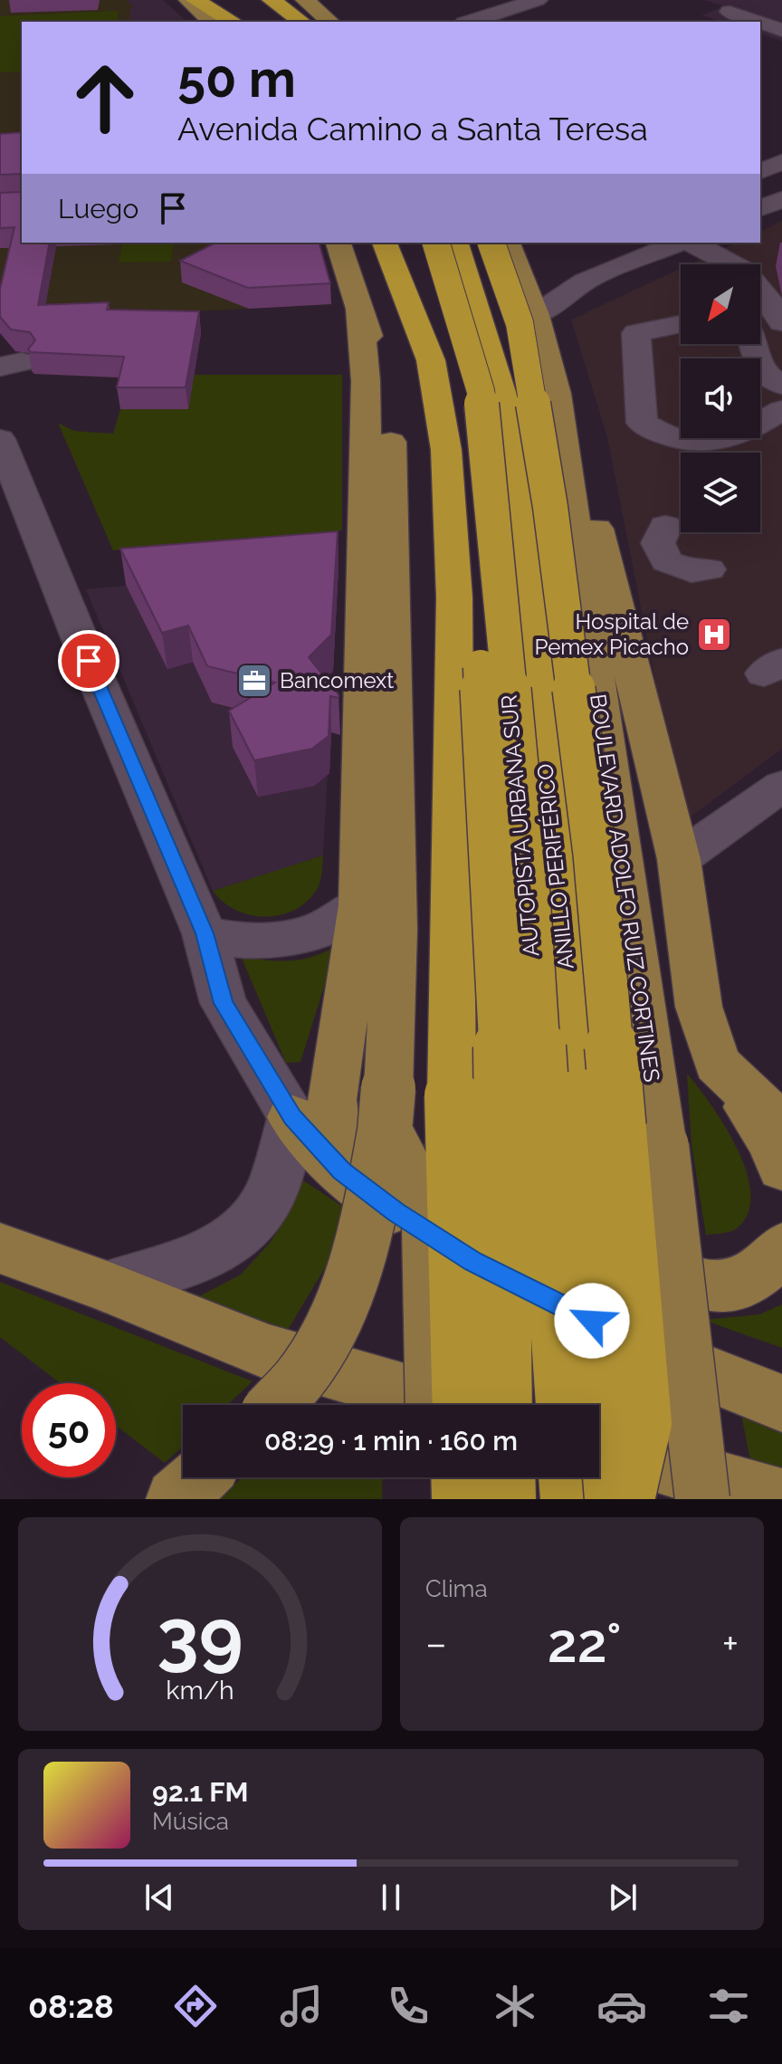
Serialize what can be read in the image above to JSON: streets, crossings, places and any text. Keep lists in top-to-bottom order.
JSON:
{
  "streets": {
    "highway": ["AUTOPISTA URBANA SUR", "ANILLO PERIFÉRICO"],
    "main road": ["BOULEVARD ADOLFO RUIZ CORTINES"]
  },
  "places": {
    "hospital": ["Hospital de Pemex Picacho"],
    "office": ["Bancomext"]
  },
  "north": "bottom left",
  "page": {
    "turn": ["50 m", "Avenida Camino a Santa Teresa"],
    "then": "Luego",
    "limit": "50",
    "trip": "08:29 · 1 min · 160 m",
    "tile": "Clima",
    "heat": ["−", "22°", "+"],
    "song": ["92.1 FM", "Música"],
    "tabs": "08:28",
    "gauge": ["39", "km/h"]
  }
}
